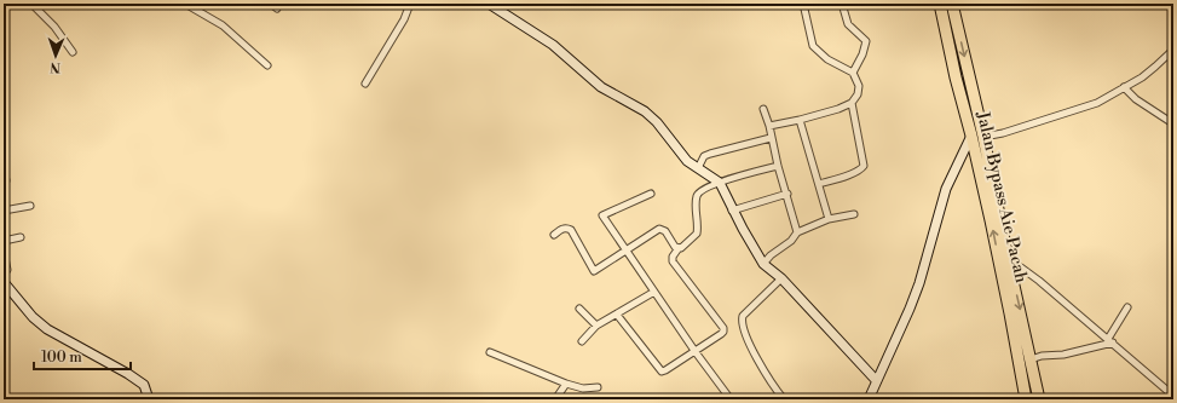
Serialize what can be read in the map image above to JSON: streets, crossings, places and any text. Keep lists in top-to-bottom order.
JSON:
{
  "streets": {
    "highway": ["Jalan Bypass Aie Pacah"]
  },
  "scale_bar": "100 m",
  "north": "bottom"
}
